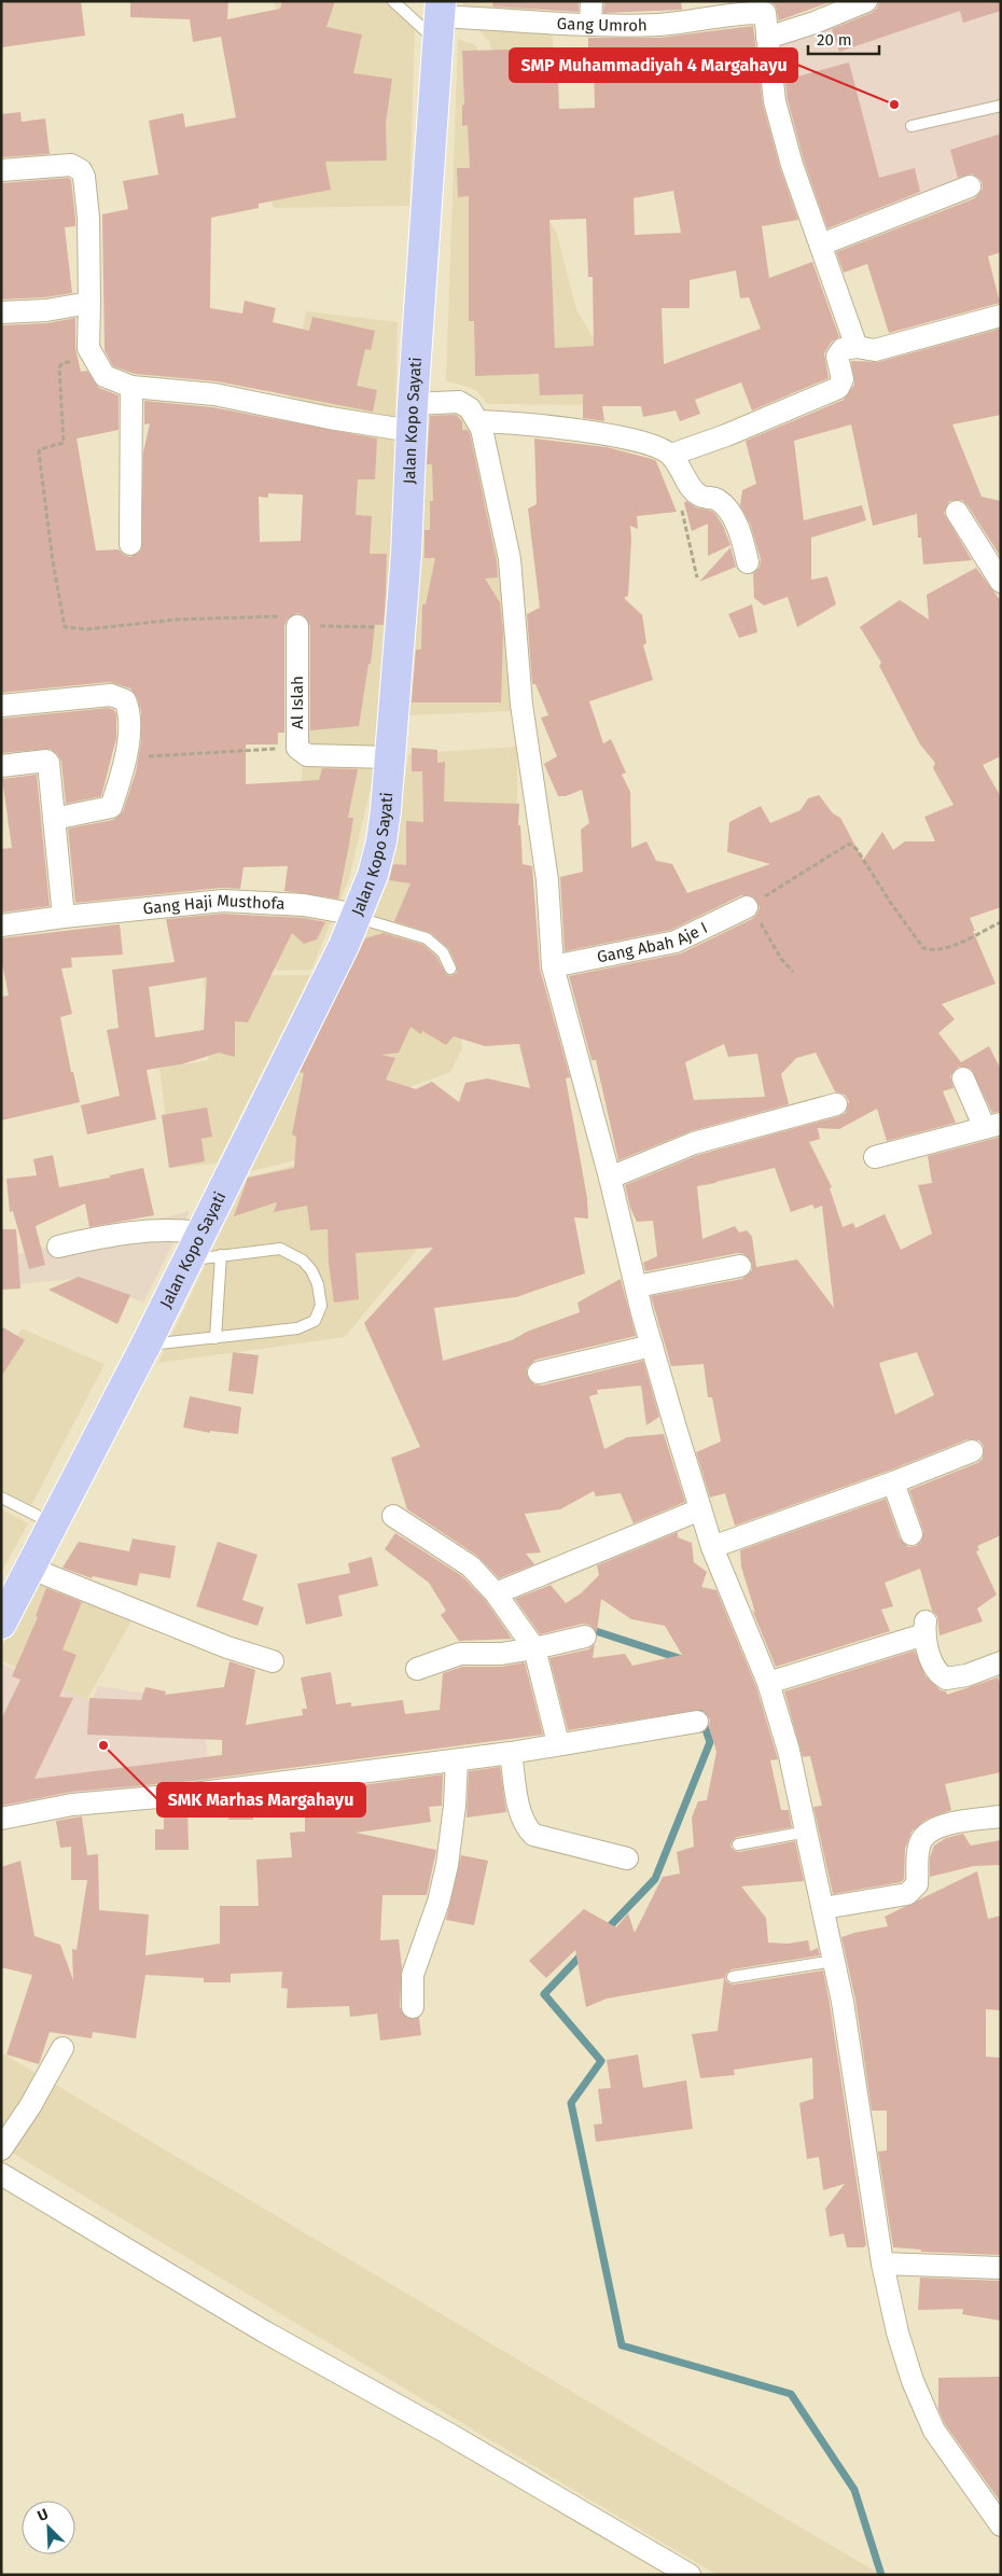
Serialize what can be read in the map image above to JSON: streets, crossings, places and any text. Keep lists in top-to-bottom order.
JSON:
{
  "streets": {
    "main road": ["Jalan Kopo Sayati"],
    "street": [
      "Gang Umroh",
      "Al Islah",
      "Gang Haji Musthofa",
      "Gang Abah Aje I"
    ]
  },
  "crossings": [
    ["Gang Umroh", "Jalan Kopo Sayati"],
    ["Jalan Kopo Sayati", "Al Islah"],
    ["Jalan Kopo Sayati", "Gang Haji Musthofa"]
  ],
  "places": ["SMP Muhammadiyah 4 Margahayu", "SMK Marhas Margahayu"],
  "scale_bar": "20 m",
  "north": "top left"
}
